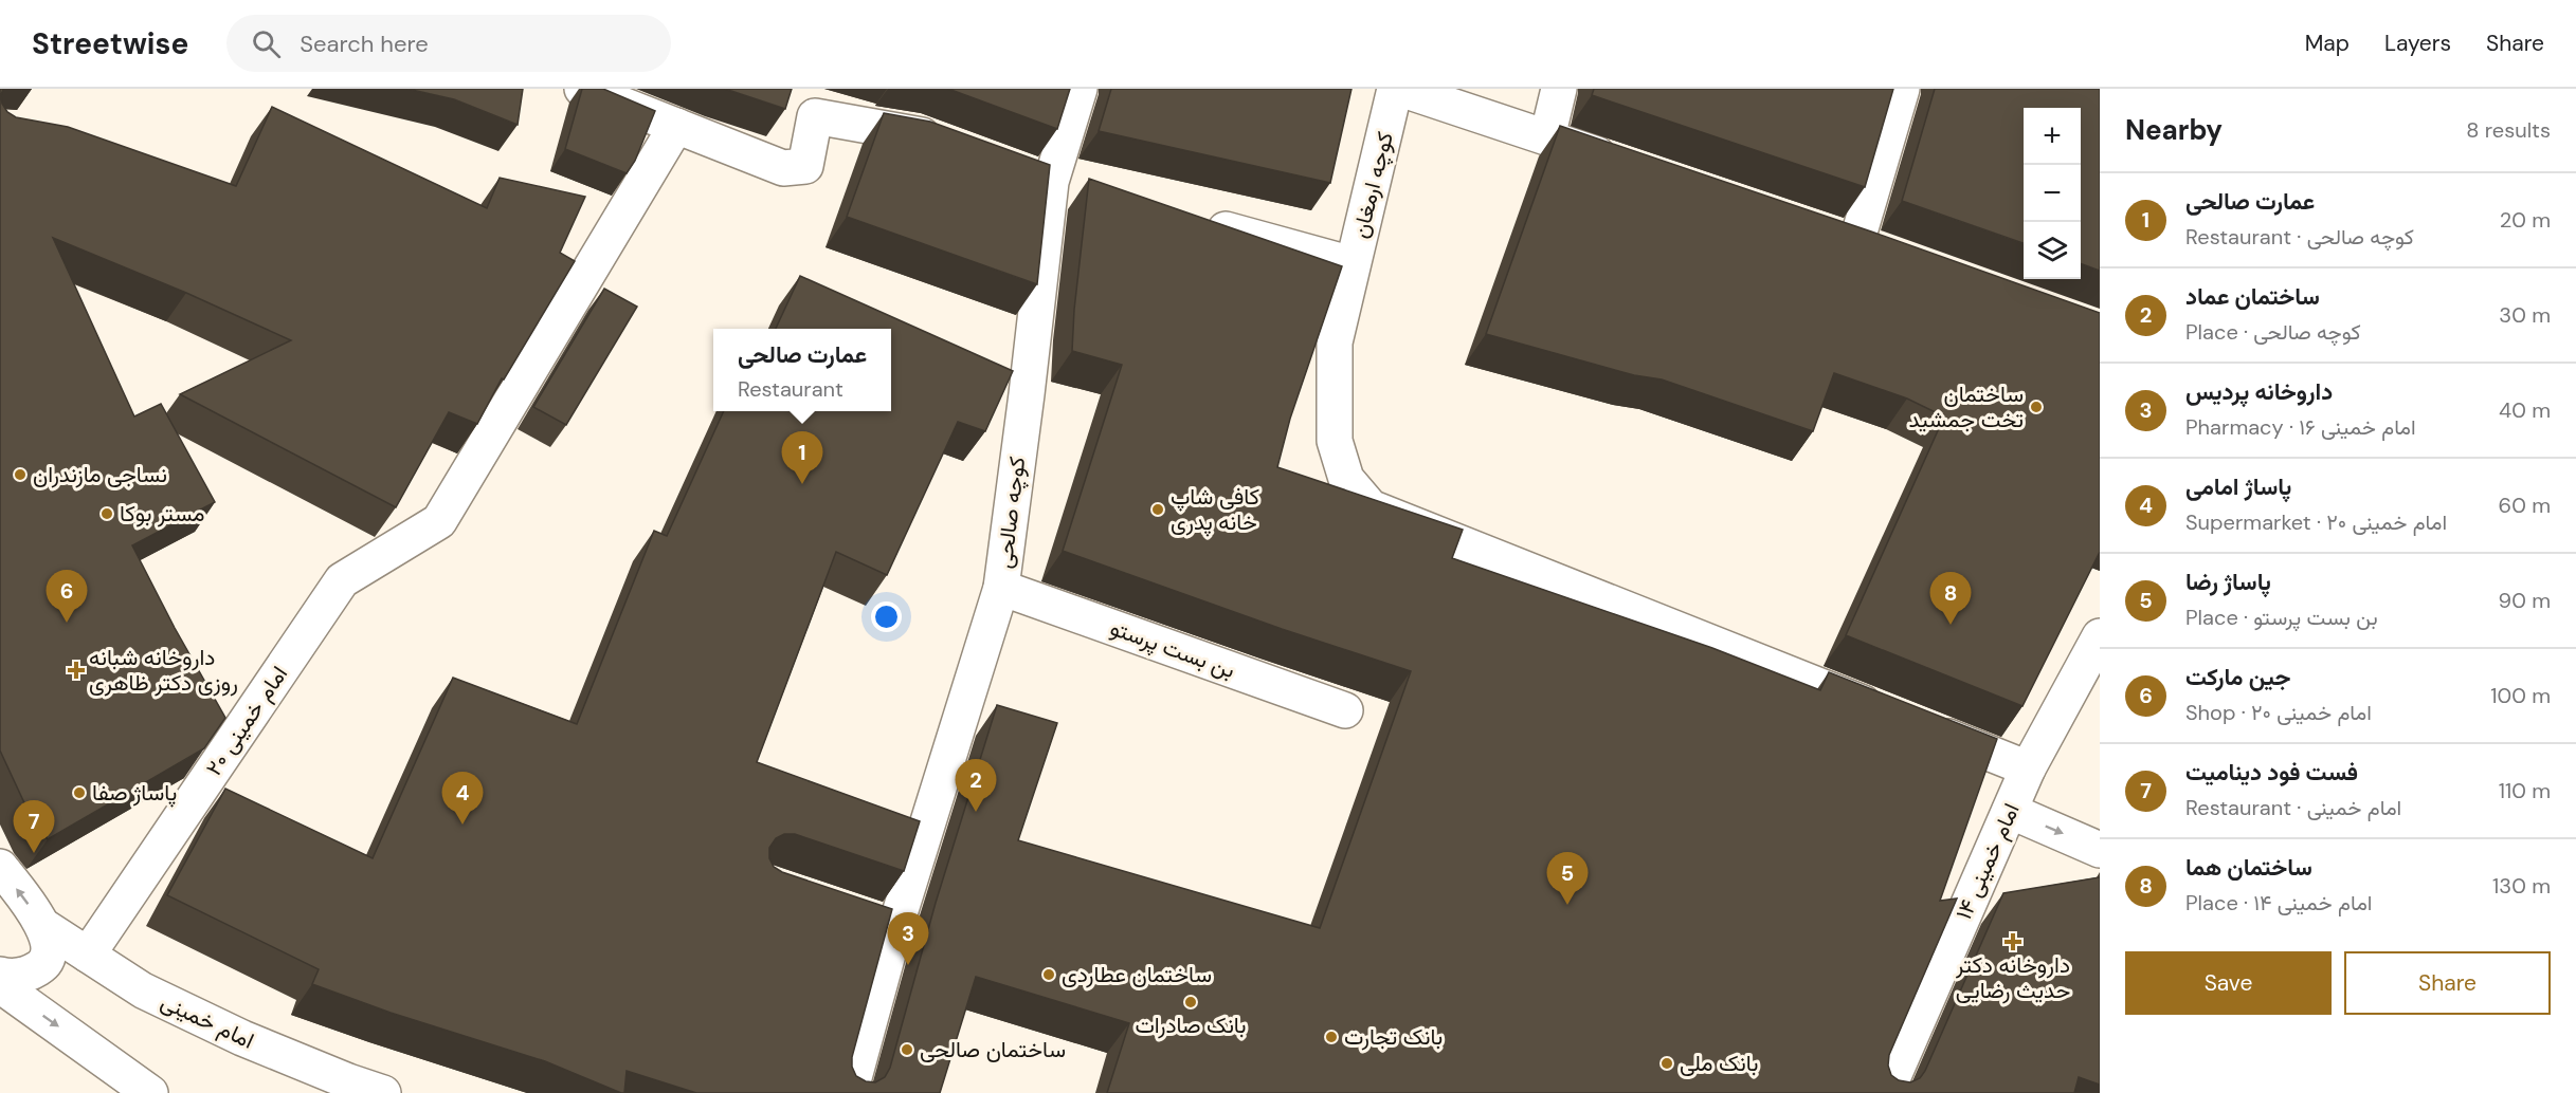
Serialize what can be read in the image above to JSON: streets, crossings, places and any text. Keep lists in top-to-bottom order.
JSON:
{
  "streets": {
    "street": [
      "کوچه ارمغان",
      "کوچه صالحی",
      "بن بست پرستو",
      "امام خمینی ۲۰",
      "امام خمینی ۱۴",
      "امام خمینی"
    ]
  },
  "crossings": [
    ["کوچه صالحی", "بن بست پرستو"],
    ["امام خمینی ۲۰", "امام خمینی"]
  ],
  "places": {
    "other": [
      "ساختمان تخت جمشید",
      "نساجی مازندران",
      "کافی شاپ خانه پدری",
      "مستر بوکا",
      "پاساژ صفا",
      "ساختمان عطاردی",
      "بانک صادرات",
      "بانک تجارت",
      "ساختمان صالحی",
      "بانک ملی"
    ],
    "health": ["داروخانه شبانه روزی دکتر ظاهری", "داروخانه دکتر حدیث رضایی"]
  },
  "page": {
    "header": "Streetwise",
    "search": "Search here",
    "nav": ["Map", "Layers", "Share"],
    "heading": ["Nearby", "8 results"],
    "map_buttons": ["+", "−"],
    "list": [
      {
        "mark": "1",
        "name": "عمارت صالحی",
        "note": "Restaurant · کوچه صالحی",
        "value": "20 m"
      },
      {
        "mark": "2",
        "name": "ساختمان عماد",
        "note": "Place · کوچه صالحی",
        "value": "30 m"
      },
      {
        "mark": "3",
        "name": "داروخانه پردیس",
        "note": "Pharmacy · امام خمینی ۱۶",
        "value": "40 m"
      },
      {
        "mark": "4",
        "name": "پاساژ امامی",
        "note": "Supermarket · امام خمینی ۲۰",
        "value": "60 m"
      },
      {
        "mark": "5",
        "name": "پاساژ رضا",
        "note": "Place · بن بست پرستو",
        "value": "90 m"
      },
      {
        "mark": "6",
        "name": "جین مارکت",
        "note": "Shop · امام خمینی ۲۰",
        "value": "100 m"
      },
      {
        "mark": "7",
        "name": "فست فود دینامیت",
        "note": "Restaurant · امام خمینی",
        "value": "110 m"
      },
      {
        "mark": "8",
        "name": "ساختمان هما",
        "note": "Place · امام خمینی ۱۴",
        "value": "130 m"
      }
    ],
    "popup": ["عمارت صالحی", "Restaurant"],
    "pins": [
      "1",
      "6",
      "8",
      "2",
      "4",
      "7",
      "5",
      "3"
    ],
    "buttons": ["Save", "Share"]
  }
}
